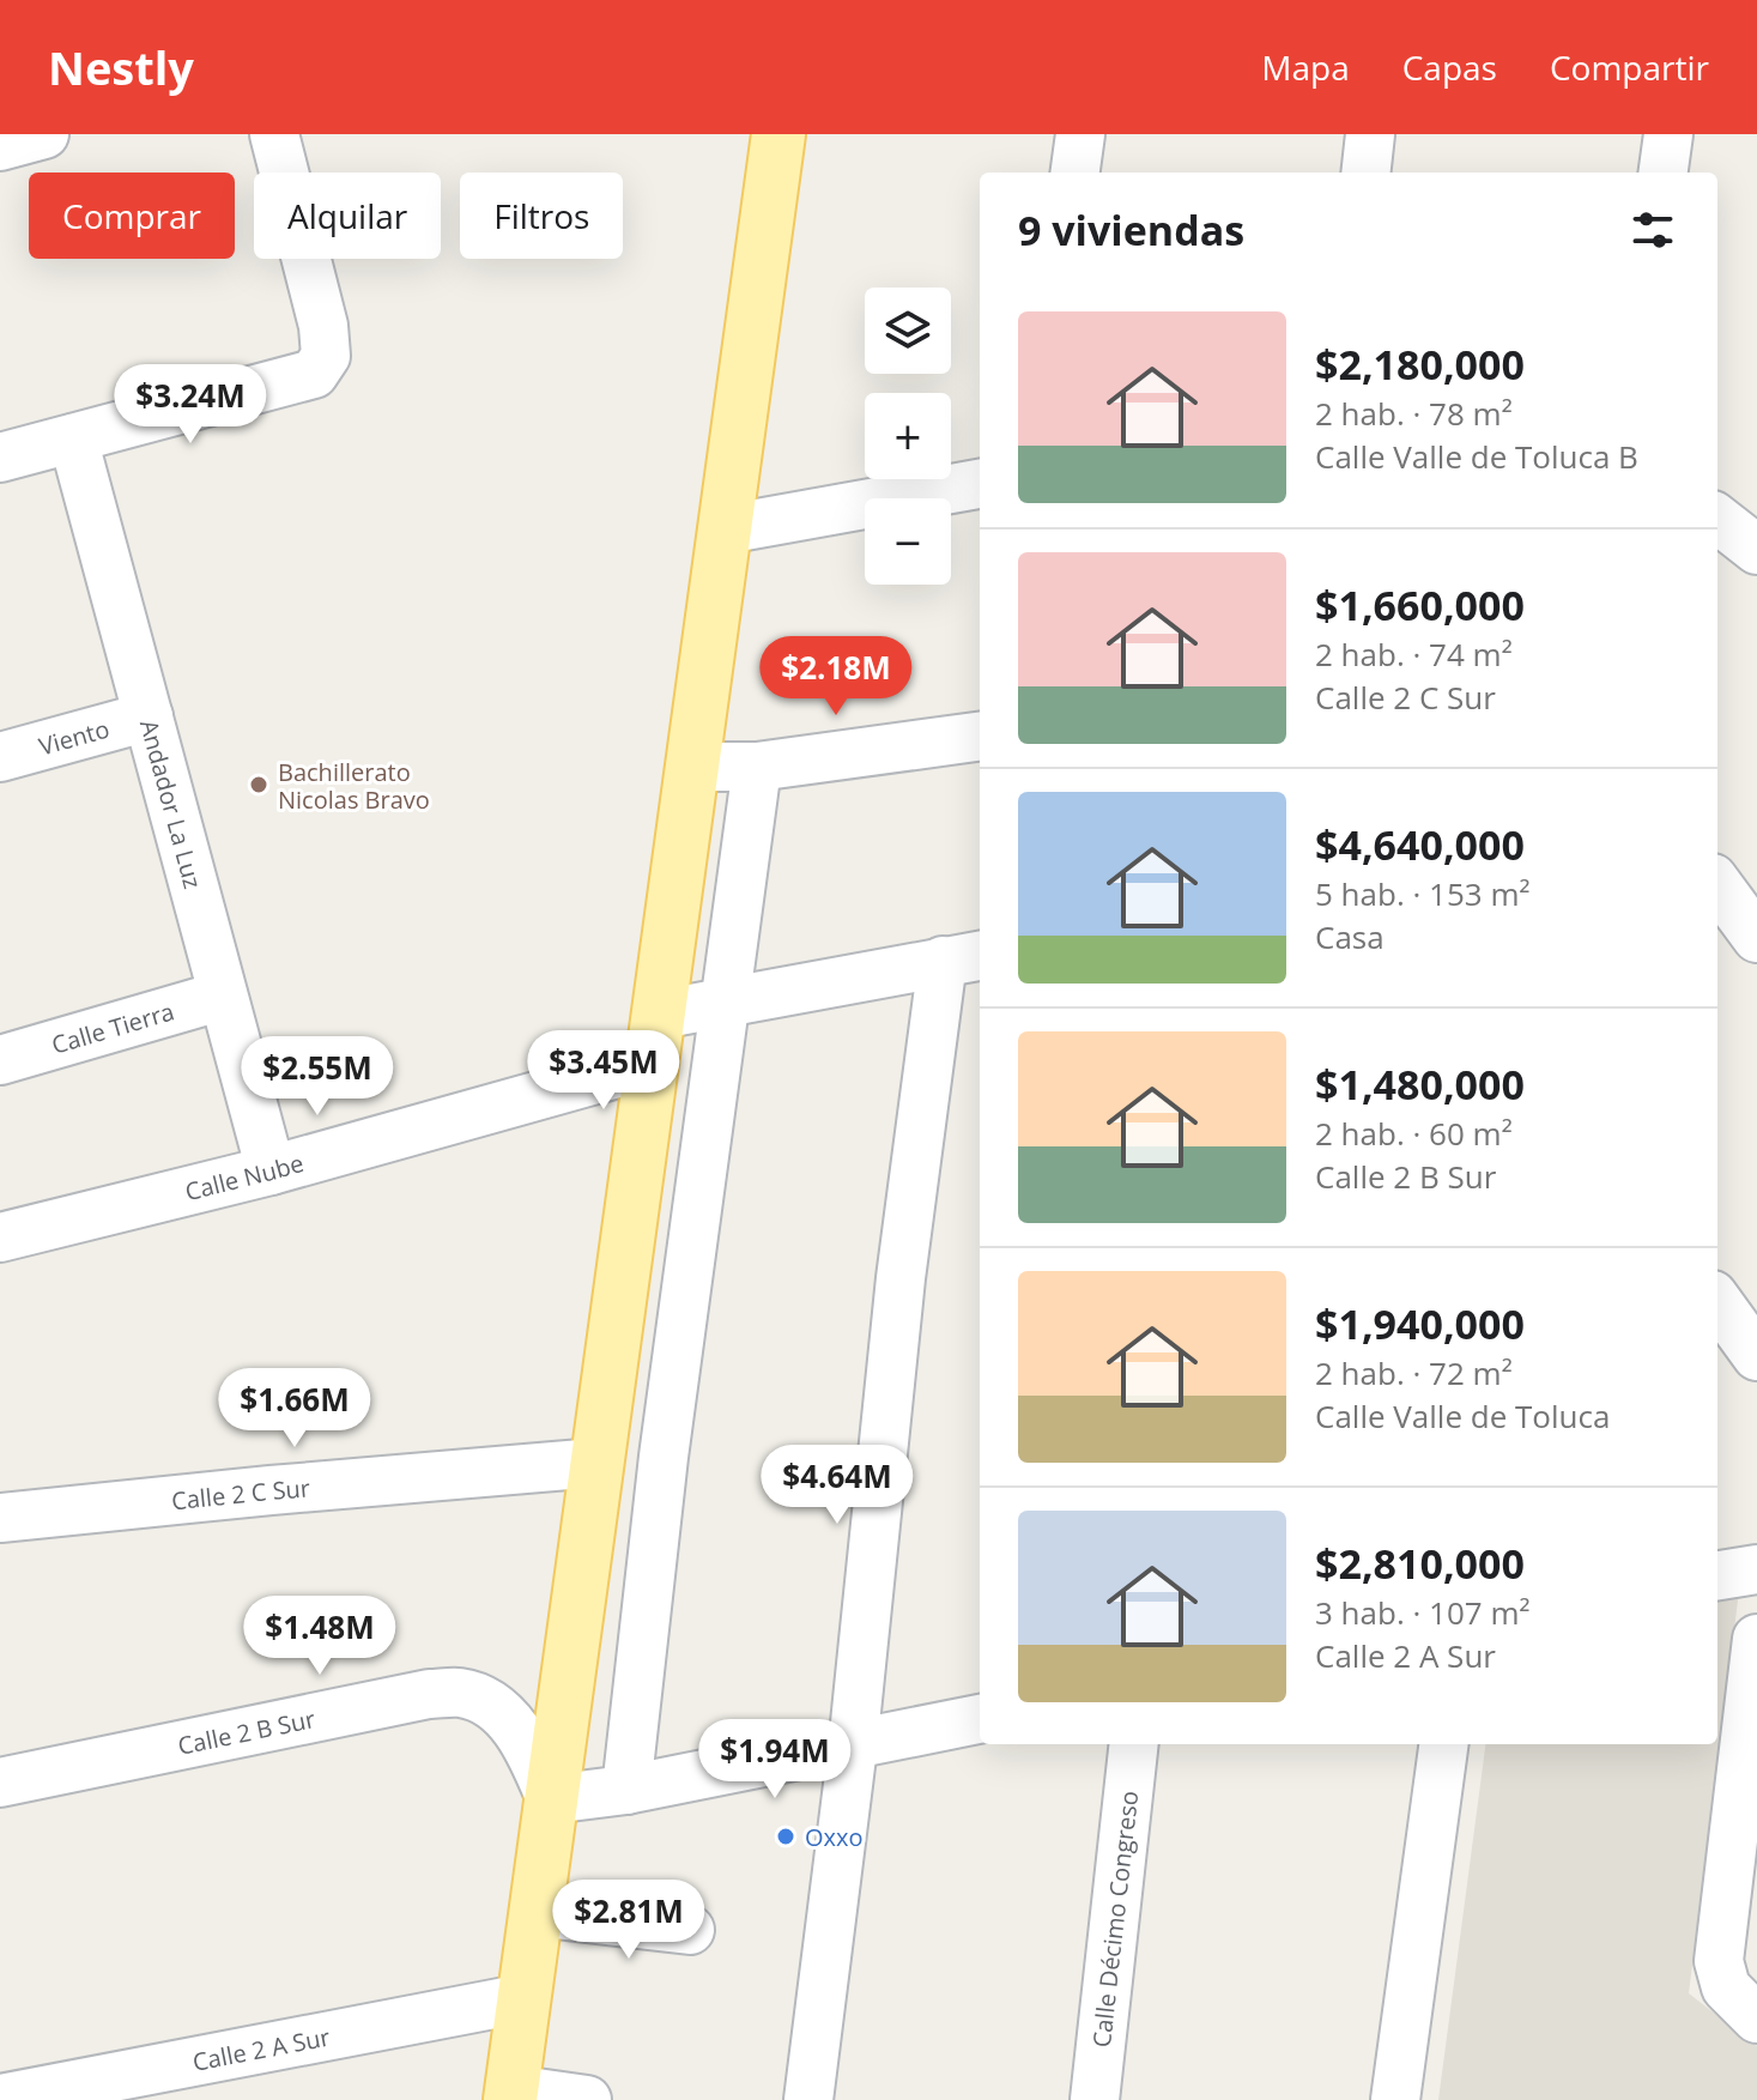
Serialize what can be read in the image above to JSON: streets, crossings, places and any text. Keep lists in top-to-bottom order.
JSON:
{
  "streets": {
    "street": [
      "Viento",
      "Andador La Luz",
      "Calle Tierra",
      "Calle Nube",
      "Calle 2 C Sur",
      "Calle 2 B Sur",
      "Calle Décimo Congreso",
      "Calle 2 A Sur"
    ]
  },
  "crossings": [
    ["Viento", "Andador La Luz"],
    ["Andador La Luz", "Calle Tierra"],
    ["Andador La Luz", "Calle Nube"]
  ],
  "places": ["Bachillerato Nicolas Bravo", "Oxxo"],
  "page": {
    "header": "Nestly",
    "nav": ["Mapa", "Capas", "Compartir"],
    "chip": ["Comprar", "Alquilar", "Filtros"],
    "heading": "9 viviendas",
    "map_buttons": ["+", "−"],
    "list": [
      {
        "name": "$2,180,000",
        "note": "2 hab. · 78 m² · Calle Valle de Toluca B"
      },
      {
        "name": "$1,660,000",
        "note": "2 hab. · 74 m² · Calle 2 C Sur"
      },
      {
        "name": "$4,640,000",
        "note": "5 hab. · 153 m² · Casa"
      },
      {
        "name": "$1,480,000",
        "note": "2 hab. · 60 m² · Calle 2 B Sur"
      },
      {
        "name": "$1,940,000",
        "note": "2 hab. · 72 m² · Calle Valle de Toluca"
      },
      {
        "name": "$2,810,000",
        "note": "3 hab. · 107 m² · Calle 2 A Sur"
      }
    ],
    "price": [
      "$3.24M",
      "$2.18M",
      "$3.45M",
      "$2.55M",
      "$1.66M",
      "$4.64M",
      "$1.48M",
      "$1.94M",
      "$2.81M"
    ]
  }
}
